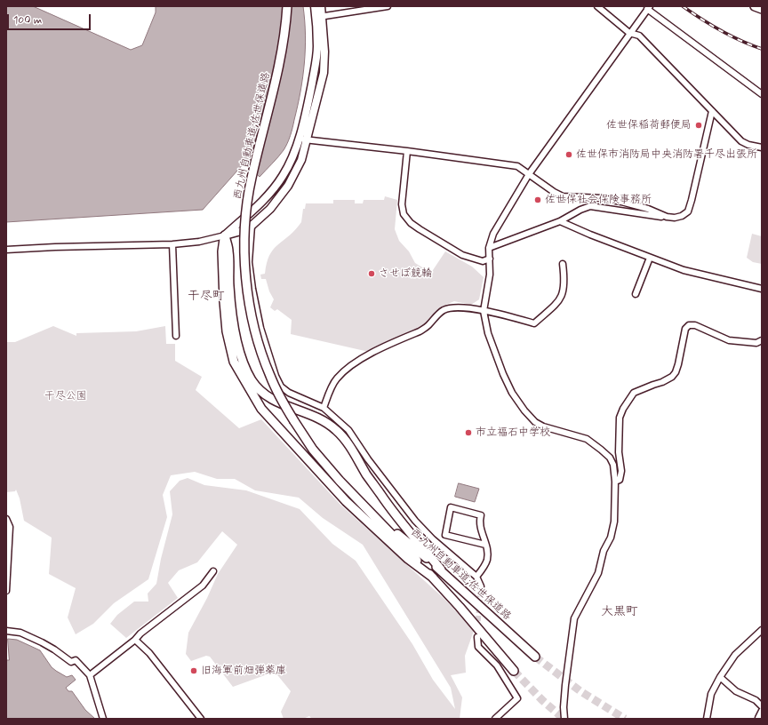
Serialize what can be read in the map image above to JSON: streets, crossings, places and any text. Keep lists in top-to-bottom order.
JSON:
{
  "streets": {
    "highway": ["西九州自動車道;佐世保道路"]
  },
  "districts": ["干尽町", "大黒町"],
  "parks": ["干尽公園"],
  "places": [
    "佐世保稲荷郵便局",
    "佐世保市消防局中央消防署千尽出張所",
    "佐世保社会保険事務所",
    "させぼ競輪",
    "市立福石中学校",
    "旧海軍前畑弾薬庫"
  ],
  "scale_bar": "100 m"
}
